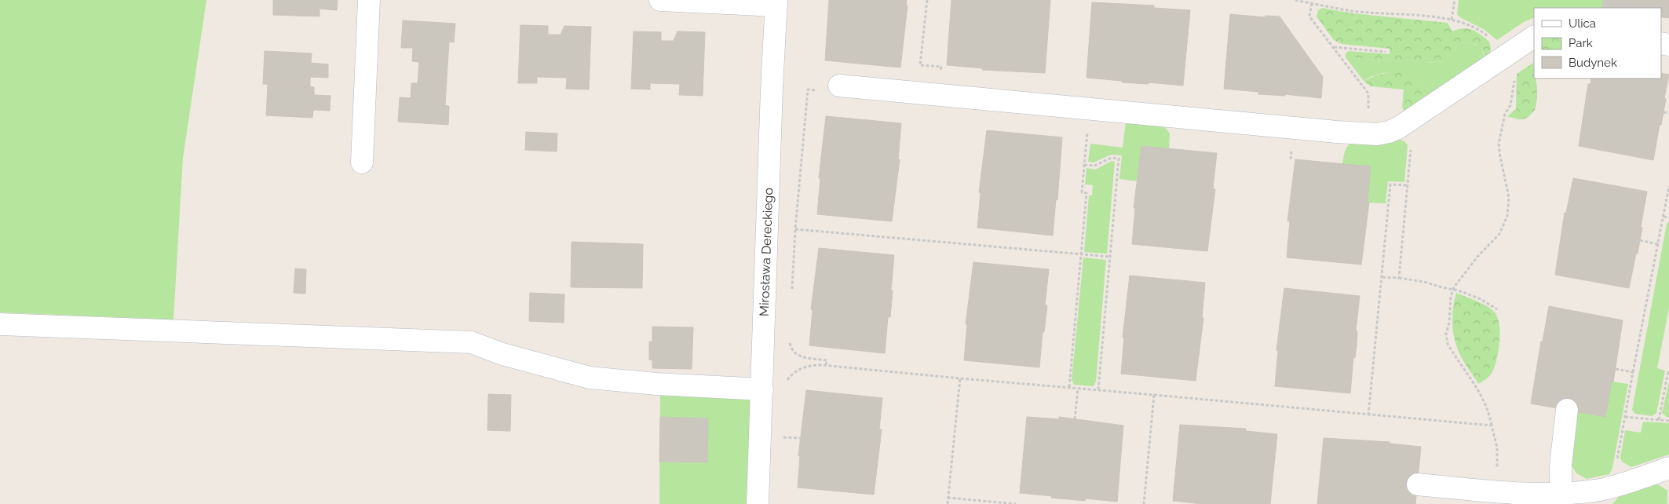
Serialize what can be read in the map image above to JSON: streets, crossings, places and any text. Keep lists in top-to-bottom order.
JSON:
{
  "streets": {
    "lane": ["Mirosława Dereckiego"]
  },
  "legend": ["Ulica", "Park", "Budynek"]
}
